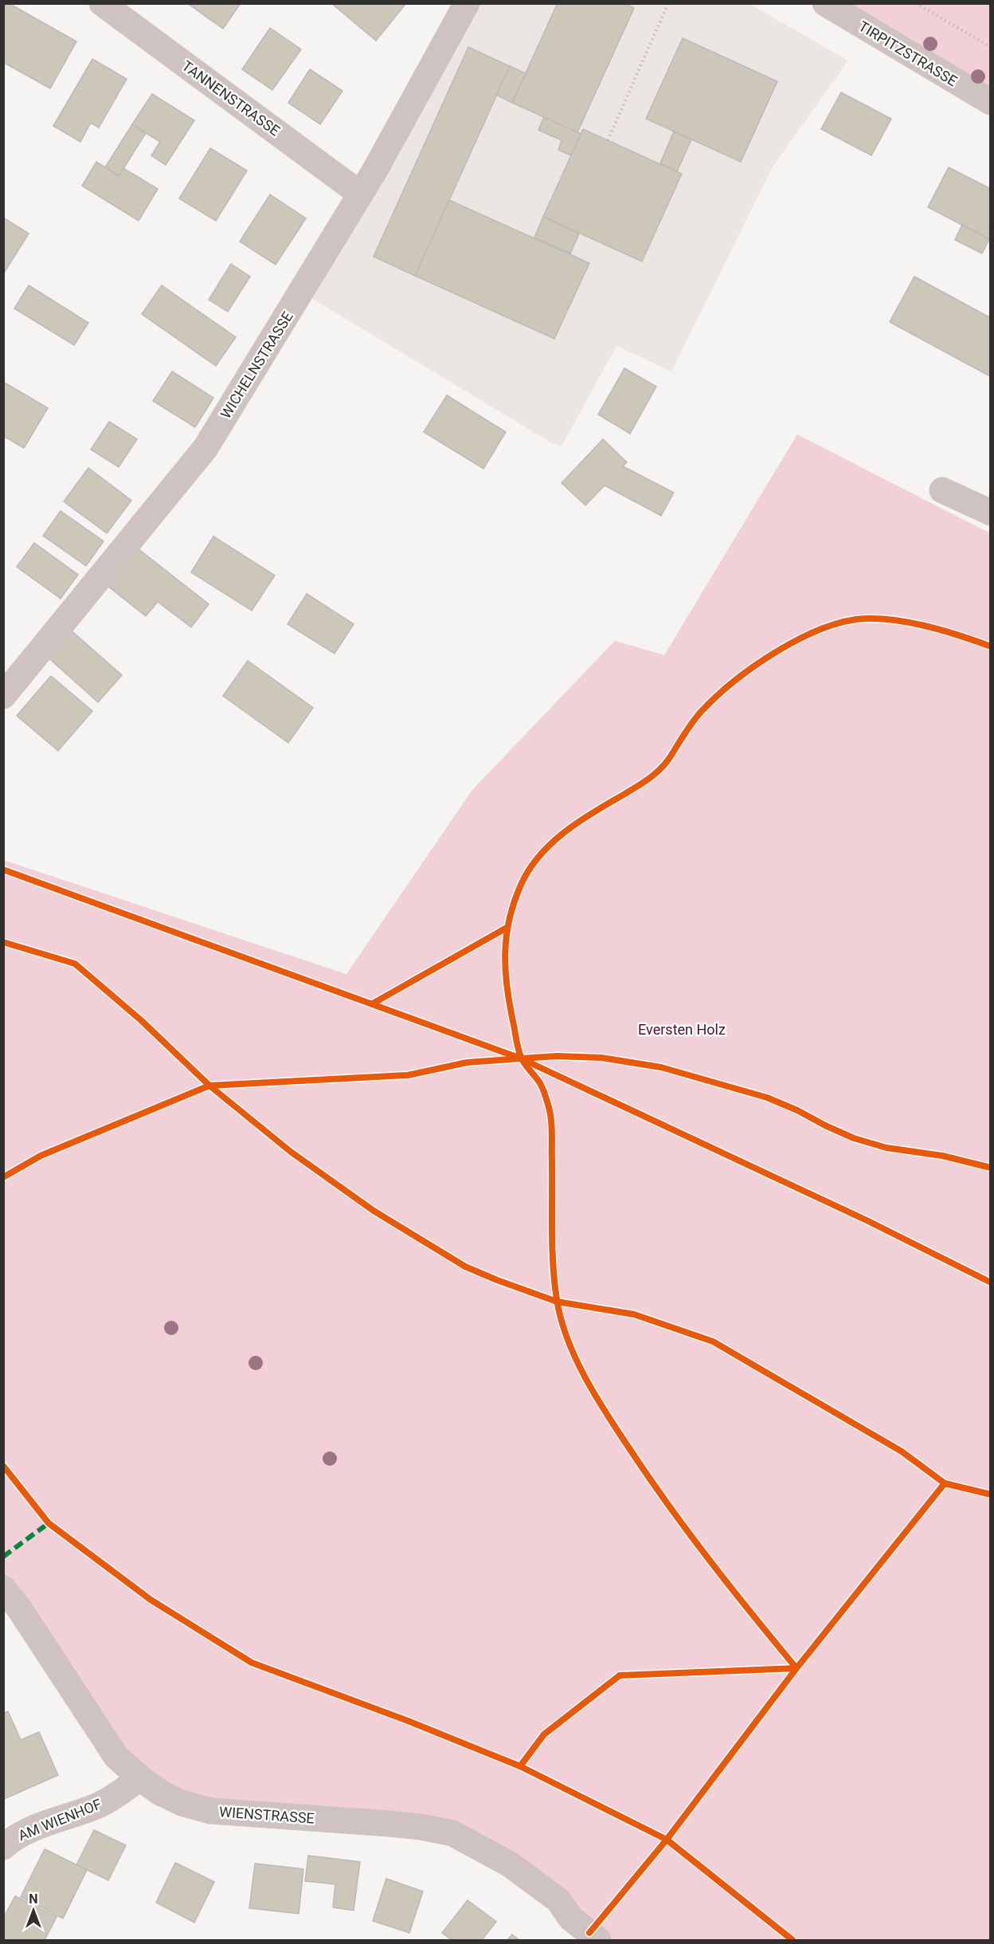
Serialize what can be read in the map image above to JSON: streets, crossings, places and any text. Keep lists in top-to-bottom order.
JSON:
{
  "streets": {
    "street": [
      "TIRPITZSTRASSE",
      "TANNENSTRASSE",
      "WICHELNSTRASSE",
      "WIENSTRASSE",
      "AM WIENHOF"
    ]
  },
  "crossings": [
    ["TANNENSTRASSE", "WICHELNSTRASSE"],
    ["WIENSTRASSE", "AM WIENHOF"]
  ],
  "parks": ["Eversten Holz"],
  "north": "top"
}
